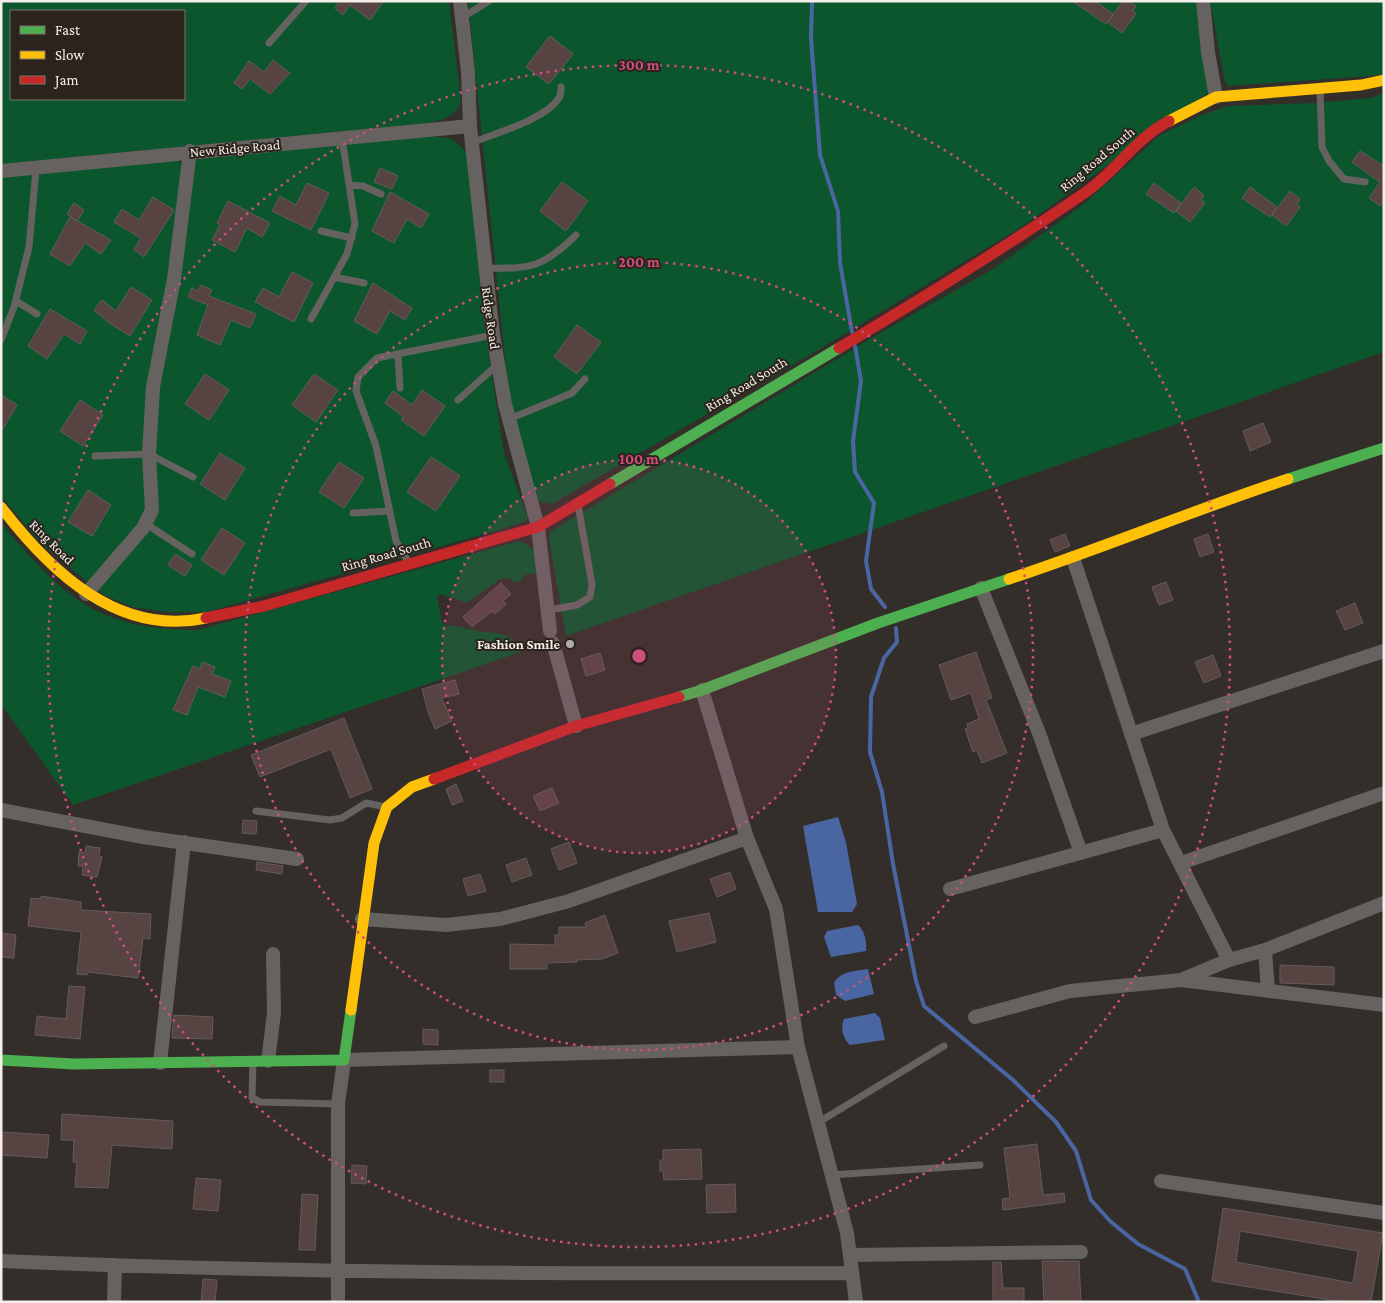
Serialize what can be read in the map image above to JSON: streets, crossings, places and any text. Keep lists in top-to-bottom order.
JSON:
{
  "streets": {
    "street": [
      "New Ridge Road",
      "Ring Road South",
      "Ridge Road",
      "Ring Road"
    ]
  },
  "crossings": [
    ["New Ridge Road", "Ridge Road"],
    ["Ring Road South", "Ridge Road"],
    ["Ring Road South", "Ring Road"]
  ],
  "places": ["Fashion Smile"],
  "legend": ["Fast", "Slow", "Jam"],
  "rings": ["300 m", "200 m", "100 m"]
}
